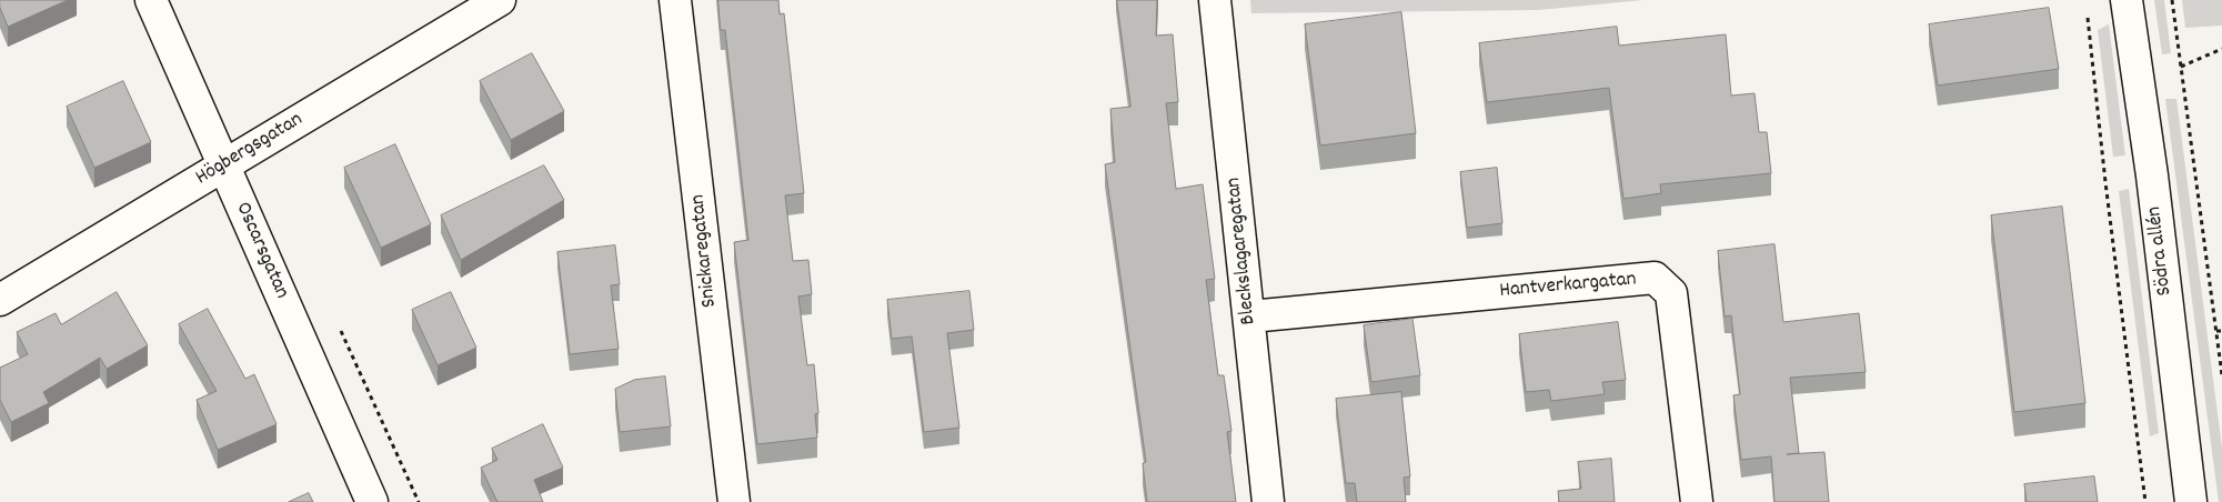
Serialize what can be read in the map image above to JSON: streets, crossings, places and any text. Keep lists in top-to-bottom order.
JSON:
{
  "streets": {
    "street": [
      "Högbergsgatan",
      "Oscarsgatan",
      "Snickaregatan",
      "Bleckslagaregatan",
      "Södra allén",
      "Hantverkargatan"
    ]
  },
  "crossings": [
    ["Högbergsgatan", "Oscarsgatan"],
    ["Bleckslagaregatan", "Hantverkargatan"]
  ]
}
